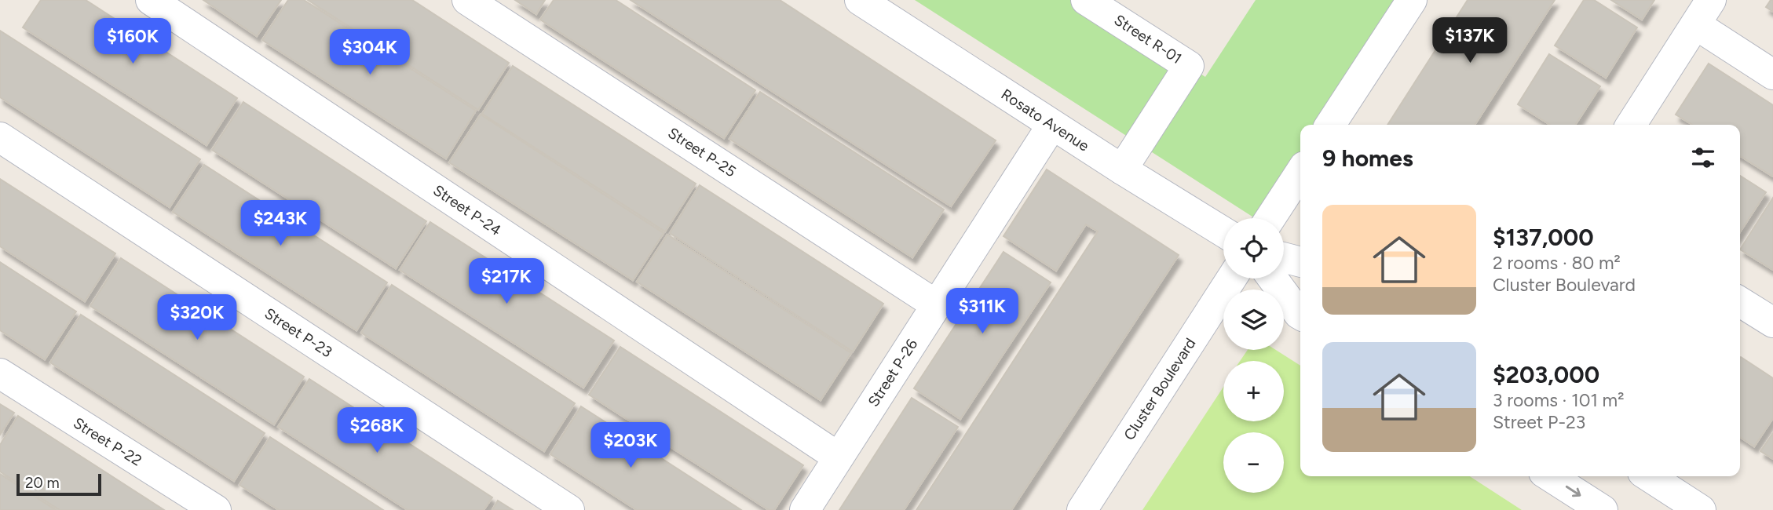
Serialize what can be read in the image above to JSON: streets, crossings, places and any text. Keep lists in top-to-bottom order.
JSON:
{
  "streets": {
    "street": [
      "Street R-01",
      "Rosato Avenue",
      "Street P-25",
      "Street P-24",
      "Street P-23",
      "Street P-26",
      "Cluster Boulevard",
      "Street P-22"
    ]
  },
  "crossings": [
    ["Street R-01", "Rosato Avenue"],
    ["Rosato Avenue", "Street P-26"],
    ["Street P-25", "Street P-26"],
    ["Street P-24", "Street P-26"]
  ],
  "scale_bar": "20 m",
  "page": {
    "price": [
      "$137K",
      "$160K",
      "$304K",
      "$243K",
      "$217K",
      "$311K",
      "$320K",
      "$268K",
      "$203K"
    ],
    "heading": "9 homes",
    "list": [
      {
        "name": "$137,000",
        "note": "2 rooms · 80 m² · Cluster Boulevard"
      },
      {
        "name": "$203,000",
        "note": "3 rooms · 101 m² · Street P-23"
      }
    ],
    "map_buttons": ["+", "−"],
    "scale": "20 m"
  }
}
